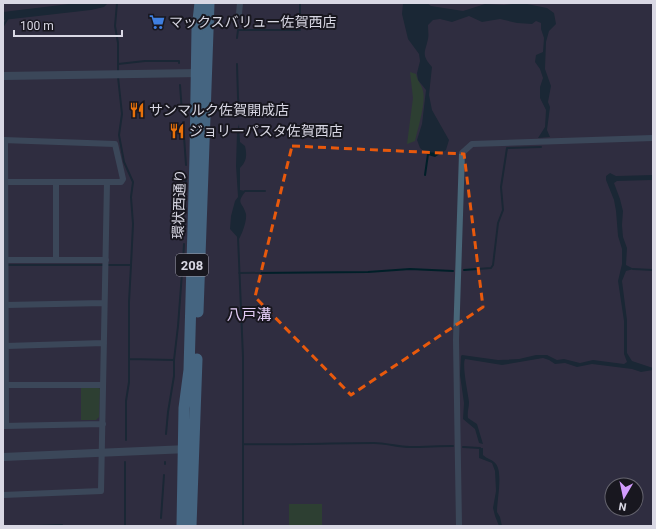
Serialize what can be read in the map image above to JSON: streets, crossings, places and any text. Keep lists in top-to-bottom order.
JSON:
{
  "streets": {
    "highway": ["環状西通り", "208"]
  },
  "districts": ["八戸溝"],
  "places": {
    "supermarket": ["マックスバリュー佐賀西店"],
    "restaurant": ["サンマルク佐賀開成店", "ジョリーパスタ佐賀西店"]
  },
  "scale_bar": "100 m",
  "north": "bottom"
}
